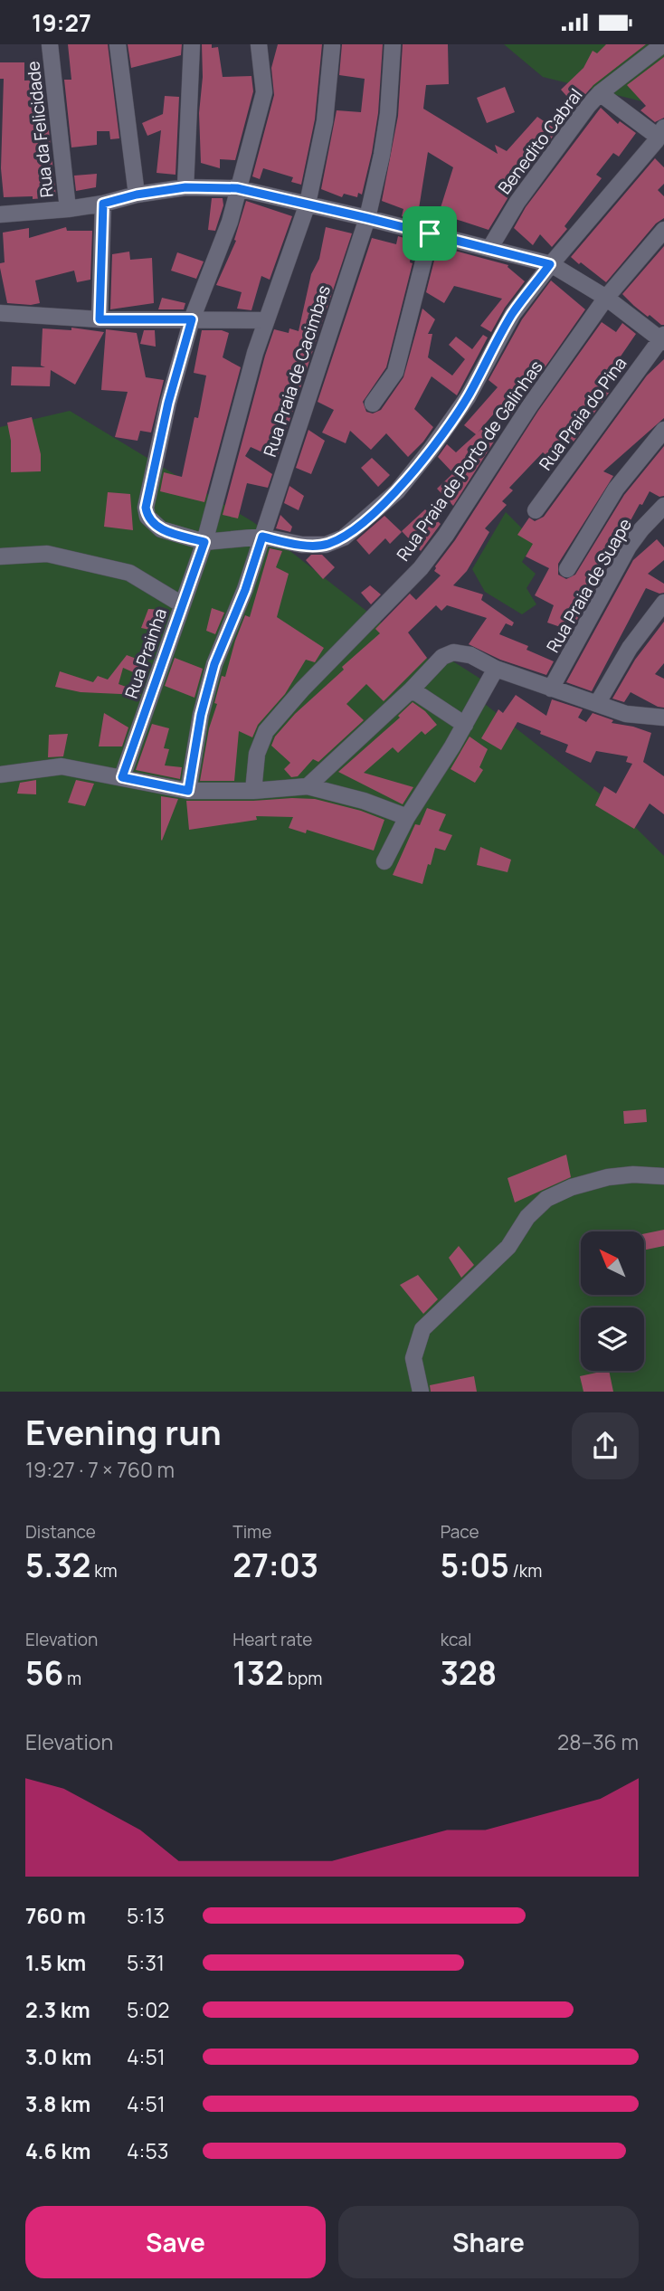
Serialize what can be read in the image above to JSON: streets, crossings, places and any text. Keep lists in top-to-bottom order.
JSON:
{
  "streets": {
    "street": [
      "Rua da Felicidade",
      "Benedito Cabral",
      "Rua Praia de Cacimbas",
      "Rua Praia do Pina",
      "Rua Praia de Porto de Galinhas",
      "Rua Praia de Suape",
      "Rua Prainha"
    ]
  },
  "north": "top left",
  "page": {
    "status": "19:27",
    "heading": ["Evening run", "19:27 · 7 × 760 m"],
    "stats": [
      ["Distance", "5.32 km"],
      ["Time", "27:03"],
      ["Pace", "5:05 /km"],
      ["Elevation", "56 m"],
      ["Heart rate", "132 bpm"],
      ["kcal", "328"]
    ],
    "chart": ["Elevation", "28–36 m"],
    "list": [
      {
        "name": "760 m",
        "note": "5:13"
      },
      {
        "name": "1.5 km",
        "note": "5:31"
      },
      {
        "name": "2.3 km",
        "note": "5:02"
      },
      {
        "name": "3.0 km",
        "note": "4:51"
      },
      {
        "name": "3.8 km",
        "note": "4:51"
      },
      {
        "name": "4.6 km",
        "note": "4:53"
      }
    ],
    "buttons": ["Save", "Share"]
  }
}
